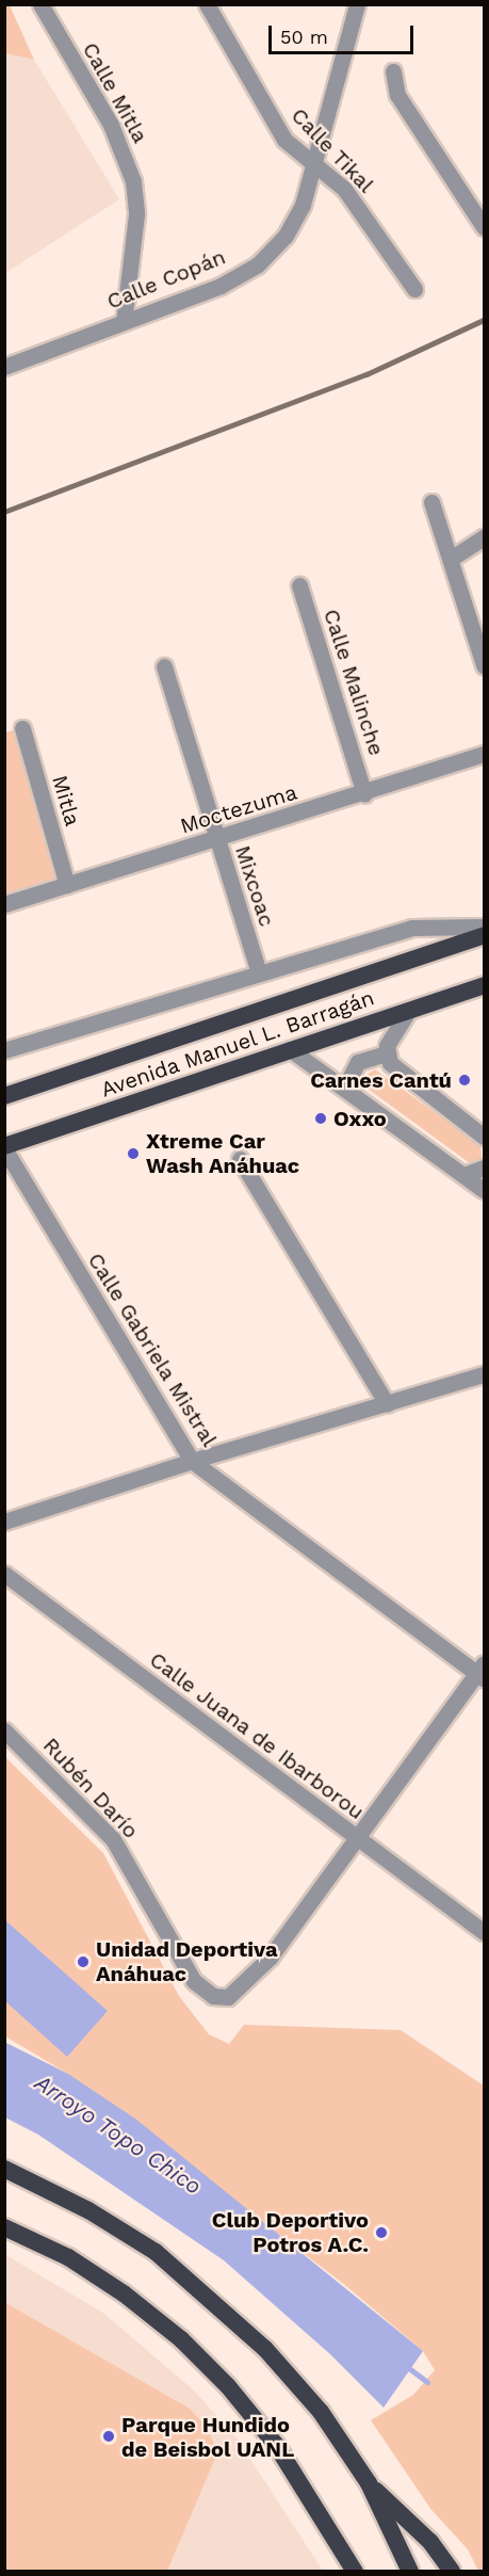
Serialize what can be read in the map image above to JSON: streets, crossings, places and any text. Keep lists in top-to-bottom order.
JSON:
{
  "streets": {
    "highway": ["Avenida Manuel L. Barragán"],
    "street": [
      "Calle Mitla",
      "Calle Tikal",
      "Calle Copán",
      "Calle Malinche",
      "Mitla",
      "Moctezuma",
      "Mixcoac",
      "Calle Gabriela Mistral",
      "Calle Juana de Ibarborou",
      "Rubén Darío"
    ]
  },
  "crossings": [
    ["Calle Mitla", "Calle Copán"],
    ["Calle Tikal", "Calle Copán"],
    ["Calle Malinche", "Moctezuma"],
    ["Mitla", "Moctezuma"],
    ["Moctezuma", "Mixcoac"],
    ["Avenida Manuel L. Barragán", "Calle Gabriela Mistral"],
    ["Calle Juana de Ibarborou", "Rubén Darío"]
  ],
  "water": ["Arroyo Topo Chico"],
  "places": [
    "Carnes Cantú",
    "Oxxo",
    "Xtreme Car Wash Anáhuac",
    "Unidad Deportiva Anáhuac",
    "Club Deportivo Potros A.C.",
    "Parque Hundido de Beisbol UANL"
  ],
  "scale_bar": "50 m"
}
